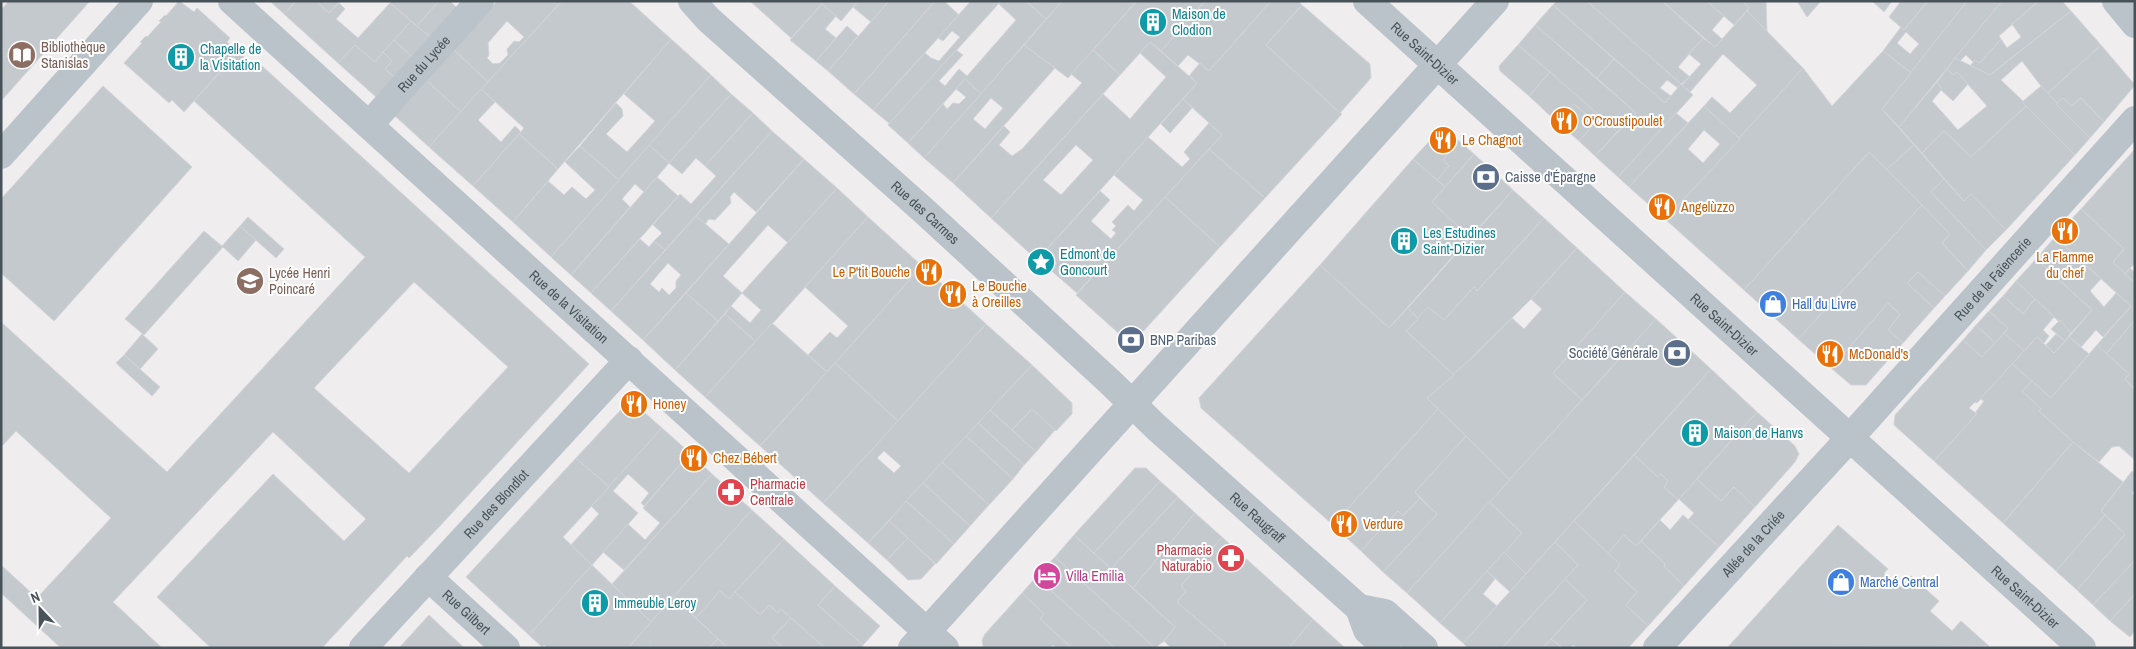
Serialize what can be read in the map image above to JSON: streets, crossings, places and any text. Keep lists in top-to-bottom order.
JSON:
{
  "streets": {
    "street": [
      "Rue Saint-Dizier",
      "Rue du Lycée",
      "Rue des Carmes",
      "Rue de la Faïencerie",
      "Rue de la Visitation",
      "Rue des Blondlot",
      "Rue Raugraff",
      "Allée de la Criée",
      "Rue Gilbert"
    ]
  },
  "crossings": [
    ["Rue Saint-Dizier", "Rue de la Faïencerie"],
    ["Rue Saint-Dizier", "Allée de la Criée"],
    ["Rue du Lycée", "Rue de la Visitation"],
    ["Rue des Carmes", "Rue Raugraff"],
    ["Rue de la Faïencerie", "Allée de la Criée"],
    ["Rue de la Visitation", "Rue des Blondlot"],
    ["Rue des Blondlot", "Rue Gilbert"]
  ],
  "places": {
    "building": [
      "Maison de Clodion",
      "Chapelle de la Visitation",
      "Les Estudines Saint-Dizier",
      "Maison de Hanvs",
      "Immeuble Leroy"
    ],
    "library": ["Bibliothèque Stanislas"],
    "restaurant": [
      "O'Croustipoulet",
      "Le Chagnot",
      "Angelùzzo",
      "La Flamme du chef",
      "Le P'tit Bouche",
      "Le Bouche à Oreilles",
      "McDonald's",
      "Honey",
      "Chez Bébert",
      "Verdure"
    ],
    "bank": ["Caisse d'Épargne", "BNP Paribas", "Société Générale"],
    "place": ["Edmont de Goncourt"],
    "school or university": ["Lycée Henri Poincaré"],
    "shop": ["Hall du Livre", "Marché Central"],
    "pharmacy": ["Pharmacie Centrale", "Pharmacie Naturabio"],
    "hotel": ["Villa Emilia"]
  },
  "north": "top"
}
